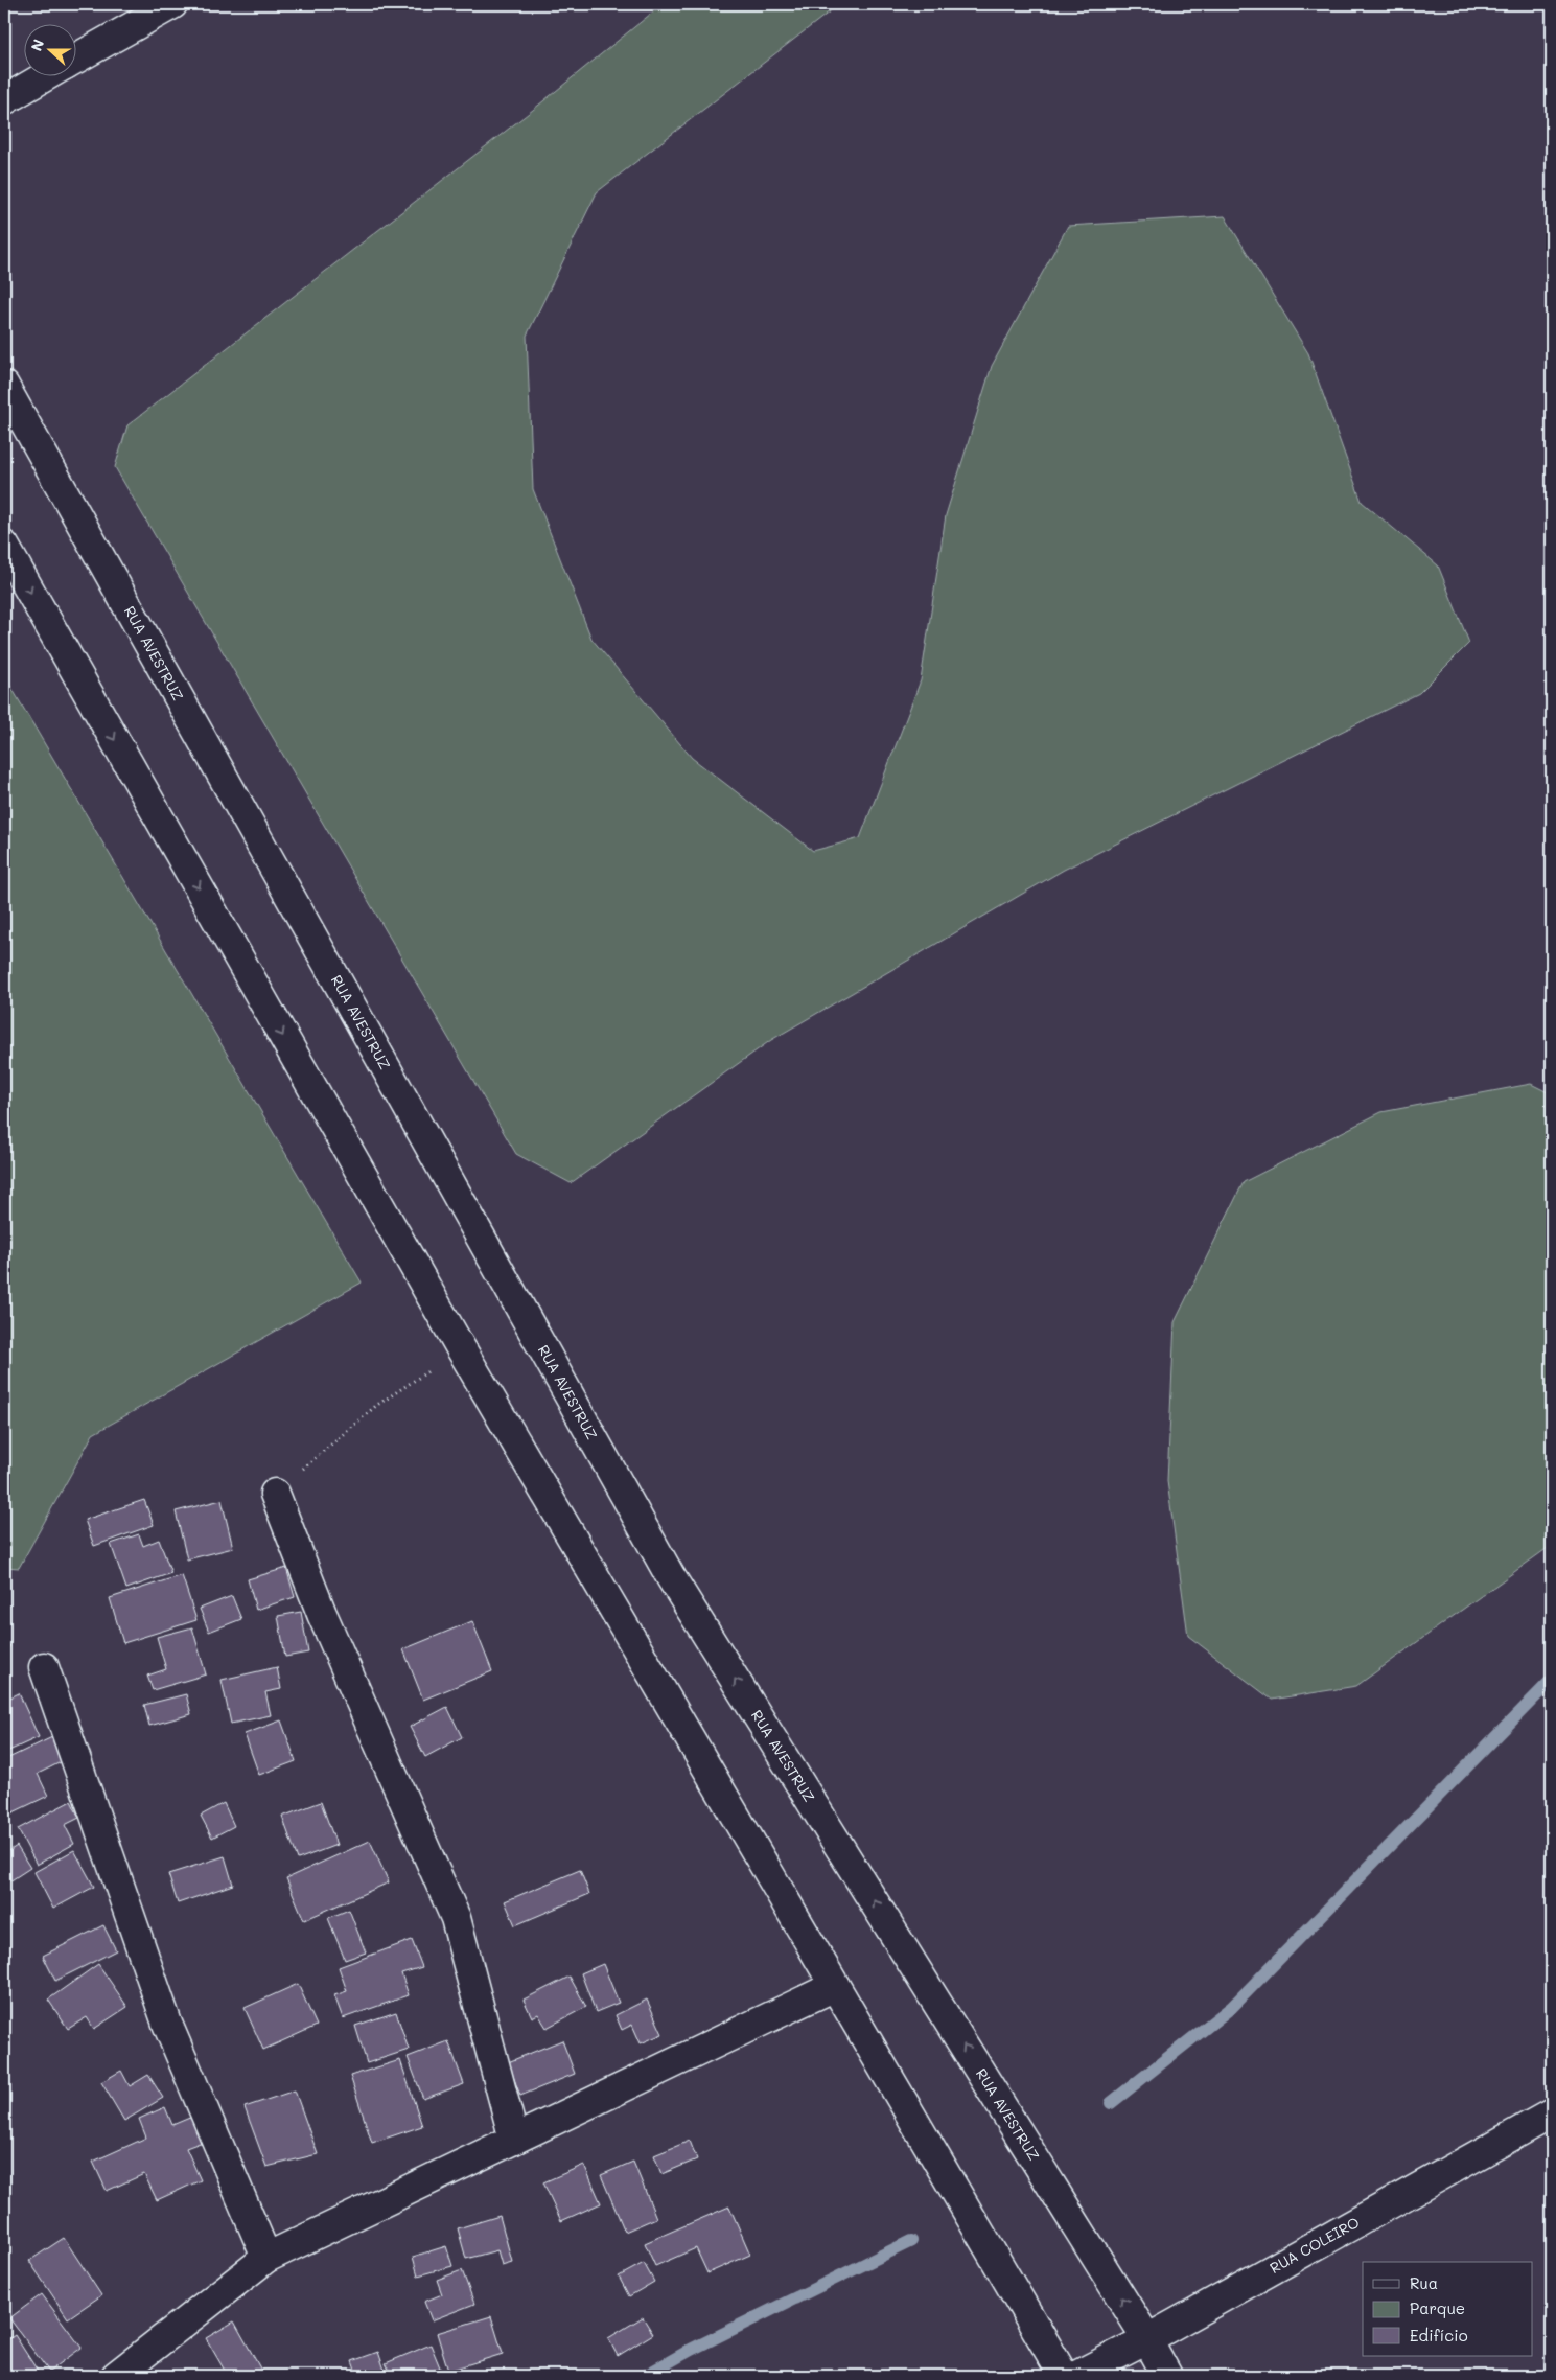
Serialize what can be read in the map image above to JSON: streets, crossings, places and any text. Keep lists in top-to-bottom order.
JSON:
{
  "streets": {
    "main road": ["RUA AVESTRUZ", "RUA COLEIRO"]
  },
  "crossings": [
    ["RUA AVESTRUZ", "RUA COLEIRO"]
  ],
  "legend": ["Rua", "Parque", "Edifício"],
  "north": "left"
}
